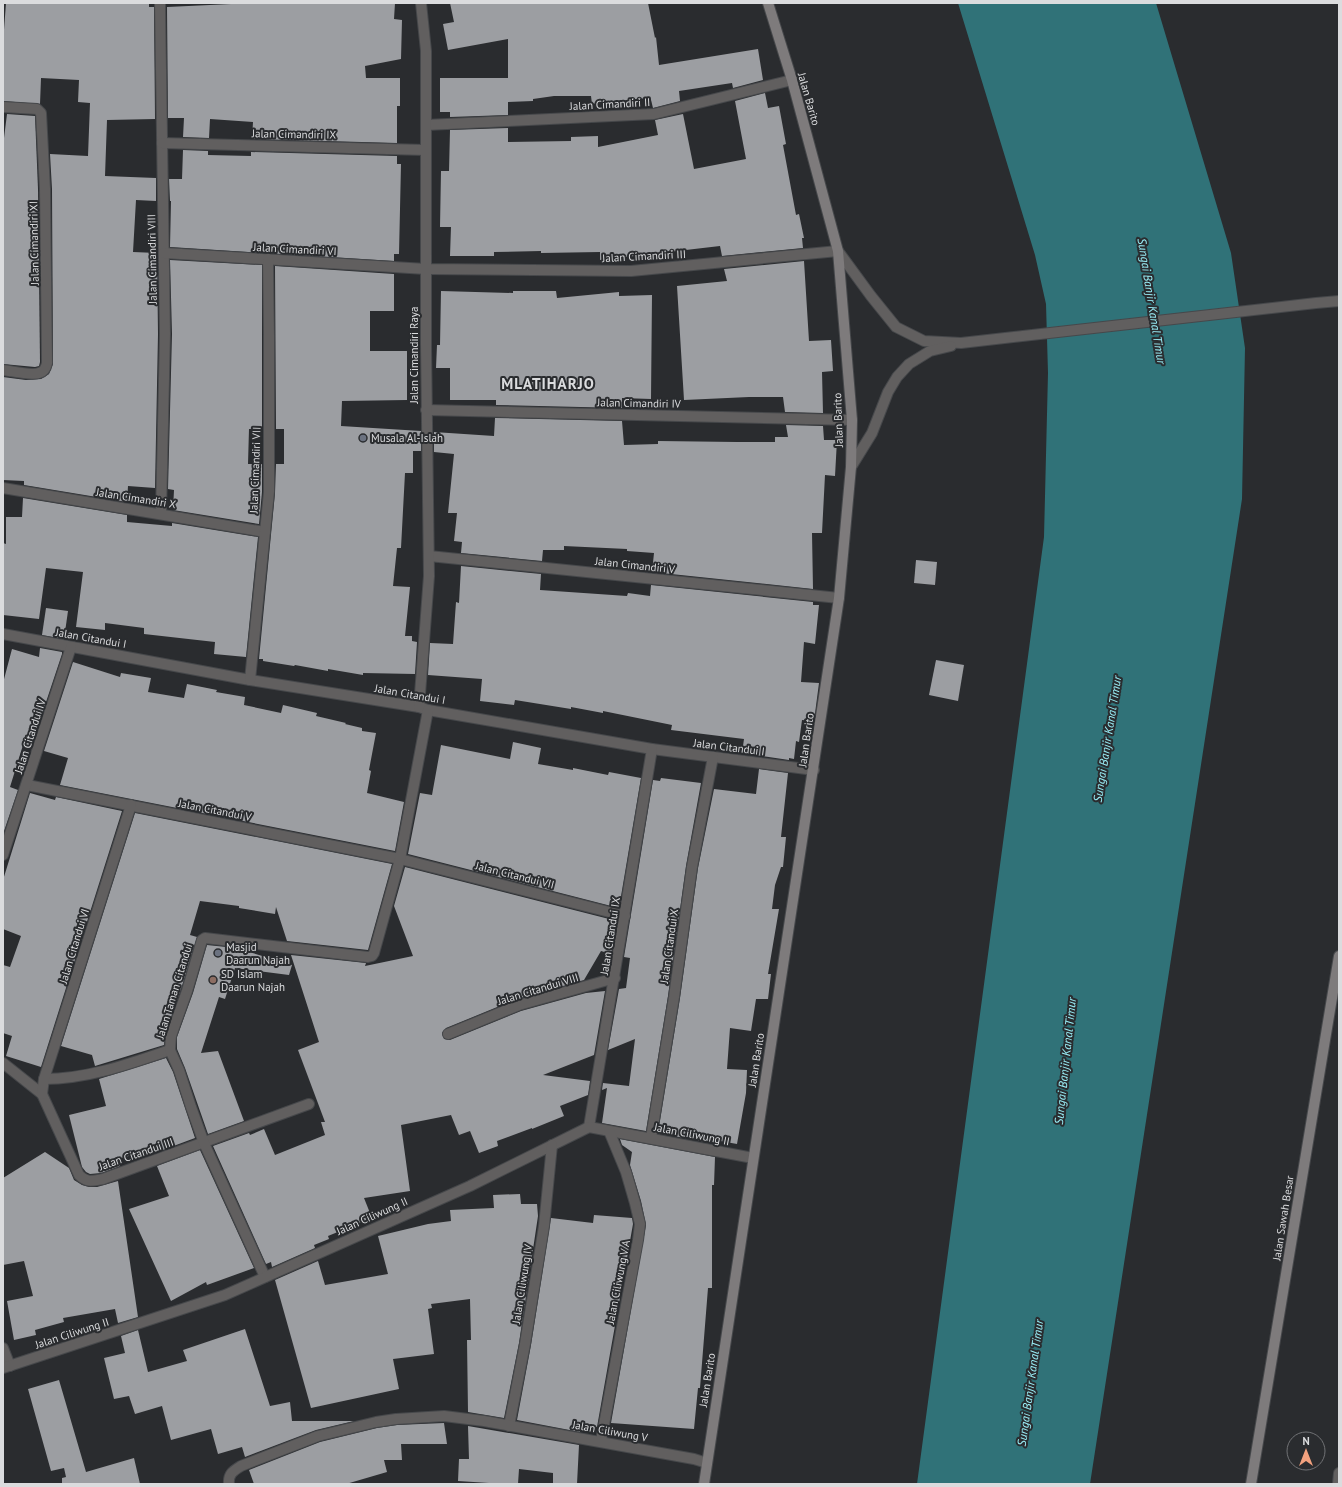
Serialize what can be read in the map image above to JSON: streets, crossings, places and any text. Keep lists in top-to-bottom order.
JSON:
{
  "streets": {
    "street": [
      "Jalan Barito",
      "Jalan Cimandiri II",
      "Jalan Cimandiri IX",
      "Jalan Cimandiri XI",
      "Jalan Cimandiri VI",
      "Jalan Cimandiri III",
      "Jalan Cimandiri VIII",
      "Jalan Cimandiri Raya",
      "Jalan Cimandiri IV",
      "Jalan Cimandiri VII",
      "Jalan Cimandiri X",
      "Jalan Cimandiri V",
      "Jalan Citandui I",
      "Jalan Citandui IV",
      "Jalan Citandui V",
      "Jalan Citandui VII",
      "Jalan Citandui IX",
      "Jalan Citandui VI",
      "Jalan Citandui X",
      "Jalan Citandui VIII",
      "Jalan Taman Citandui",
      "Jalan Ciliwung II",
      "Jalan Citandui III",
      "Jalan Sawah Besar",
      "Jalan Ciliwung V A",
      "Jalan Ciliwung IV",
      "Jalan Ciliwung V"
    ]
  },
  "crossings": [
    ["Jalan Barito", "Jalan Cimandiri II"],
    ["Jalan Barito", "Jalan Cimandiri III"],
    ["Jalan Barito", "Jalan Cimandiri IV"],
    ["Jalan Barito", "Jalan Cimandiri V"],
    ["Jalan Barito", "Jalan Citandui I"],
    ["Jalan Barito", "Jalan Ciliwung II"],
    ["Jalan Barito", "Jalan Ciliwung V"],
    ["Jalan Cimandiri II", "Jalan Cimandiri Raya"],
    ["Jalan Cimandiri IX", "Jalan Cimandiri VIII"],
    ["Jalan Cimandiri IX", "Jalan Cimandiri Raya"],
    ["Jalan Cimandiri VI", "Jalan Cimandiri III"],
    ["Jalan Cimandiri VI", "Jalan Cimandiri VIII"],
    ["Jalan Cimandiri VI", "Jalan Cimandiri Raya"],
    ["Jalan Cimandiri VI", "Jalan Cimandiri VII"],
    ["Jalan Cimandiri III", "Jalan Cimandiri Raya"],
    ["Jalan Cimandiri VIII", "Jalan Cimandiri X"],
    ["Jalan Cimandiri Raya", "Jalan Cimandiri IV"],
    ["Jalan Cimandiri Raya", "Jalan Cimandiri V"],
    ["Jalan Cimandiri Raya", "Jalan Citandui I"],
    ["Jalan Cimandiri Raya", "Jalan Citandui V"],
    ["Jalan Cimandiri Raya", "Jalan Citandui VII"],
    ["Jalan Cimandiri Raya", "Jalan Taman Citandui"],
    ["Jalan Cimandiri VII", "Jalan Cimandiri X"],
    ["Jalan Cimandiri VII", "Jalan Citandui I"],
    ["Jalan Citandui I", "Jalan Citandui IV"],
    ["Jalan Citandui I", "Jalan Citandui IX"],
    ["Jalan Citandui I", "Jalan Citandui X"],
    ["Jalan Citandui IV", "Jalan Citandui V"],
    ["Jalan Citandui V", "Jalan Citandui VII"],
    ["Jalan Citandui V", "Jalan Citandui VI"],
    ["Jalan Citandui VII", "Jalan Citandui IX"],
    ["Jalan Citandui IX", "Jalan Citandui VIII"],
    ["Jalan Citandui IX", "Jalan Ciliwung II"],
    ["Jalan Citandui VI", "Jalan Citandui III"],
    ["Jalan Citandui X", "Jalan Ciliwung II"],
    ["Jalan Taman Citandui", "Jalan Ciliwung II"],
    ["Jalan Taman Citandui", "Jalan Citandui III"],
    ["Jalan Ciliwung II", "Jalan Ciliwung V A"],
    ["Jalan Ciliwung II", "Jalan Ciliwung IV"],
    ["Jalan Ciliwung V A", "Jalan Ciliwung V"],
    ["Jalan Ciliwung IV", "Jalan Ciliwung V"]
  ],
  "districts": ["MLATIHARJO"],
  "water": ["Sungai Banjir Kanal Timur"],
  "places": ["Musala Al-Islah", "Masjid Daarun Najah", "SD Islam Daarun Najah"],
  "north": "top"
}
